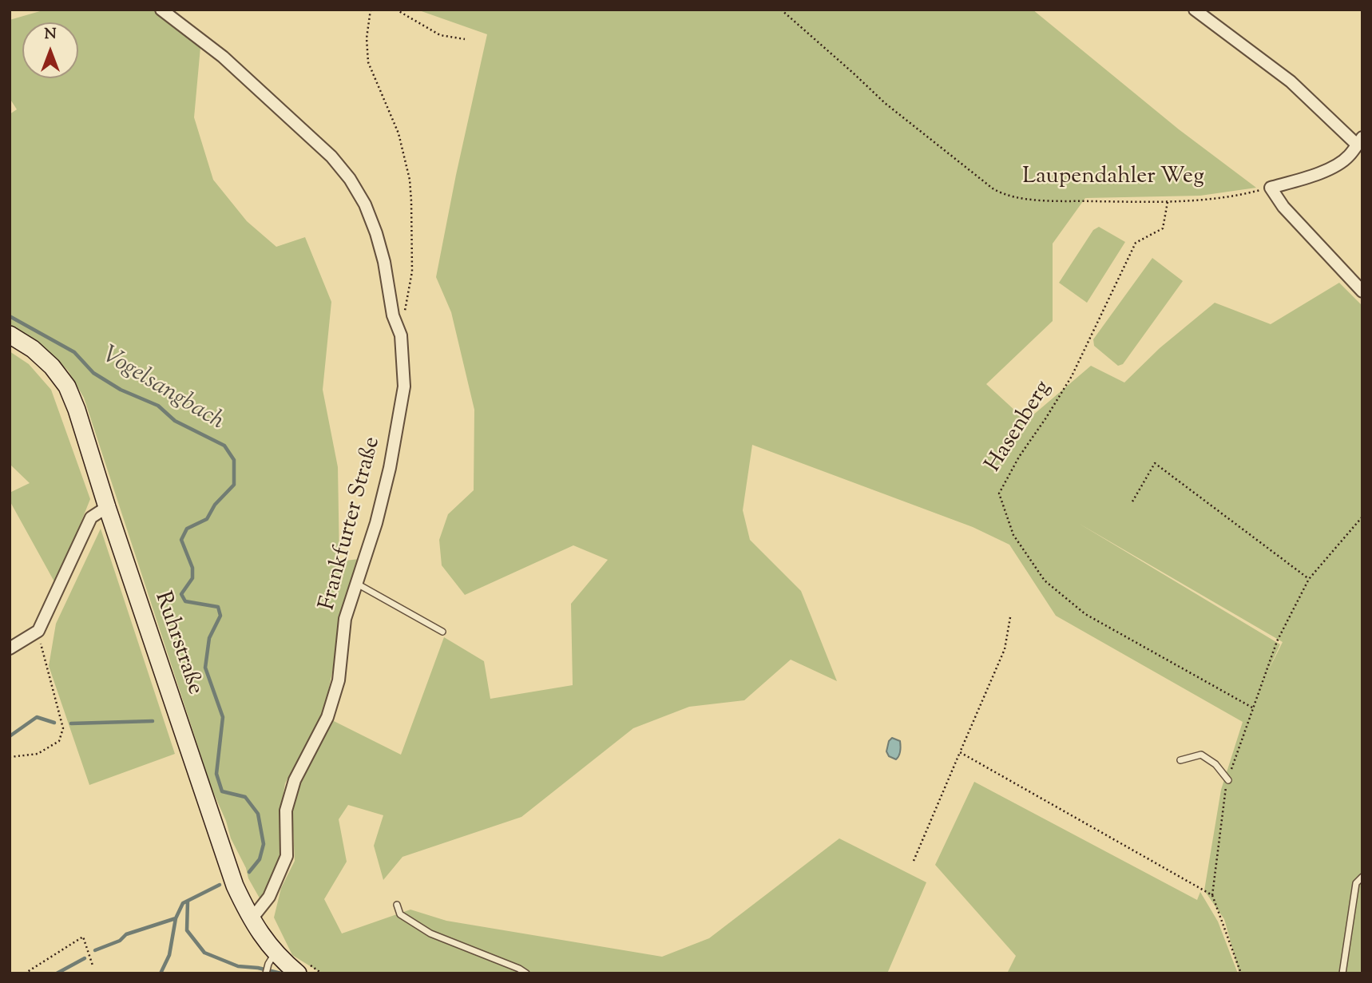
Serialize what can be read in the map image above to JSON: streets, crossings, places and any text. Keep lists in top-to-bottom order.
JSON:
{
  "streets": {
    "main road": ["Ruhrstraße"],
    "street": ["Frankfurter Straße"],
    "path": ["Laupendahler Weg", "Hasenberg"]
  },
  "crossings": [
    ["Laupendahler Weg", "Hasenberg"],
    ["Frankfurter Straße", "Ruhrstraße"]
  ],
  "water": ["Vogelsangbach"],
  "north": "top"
}
